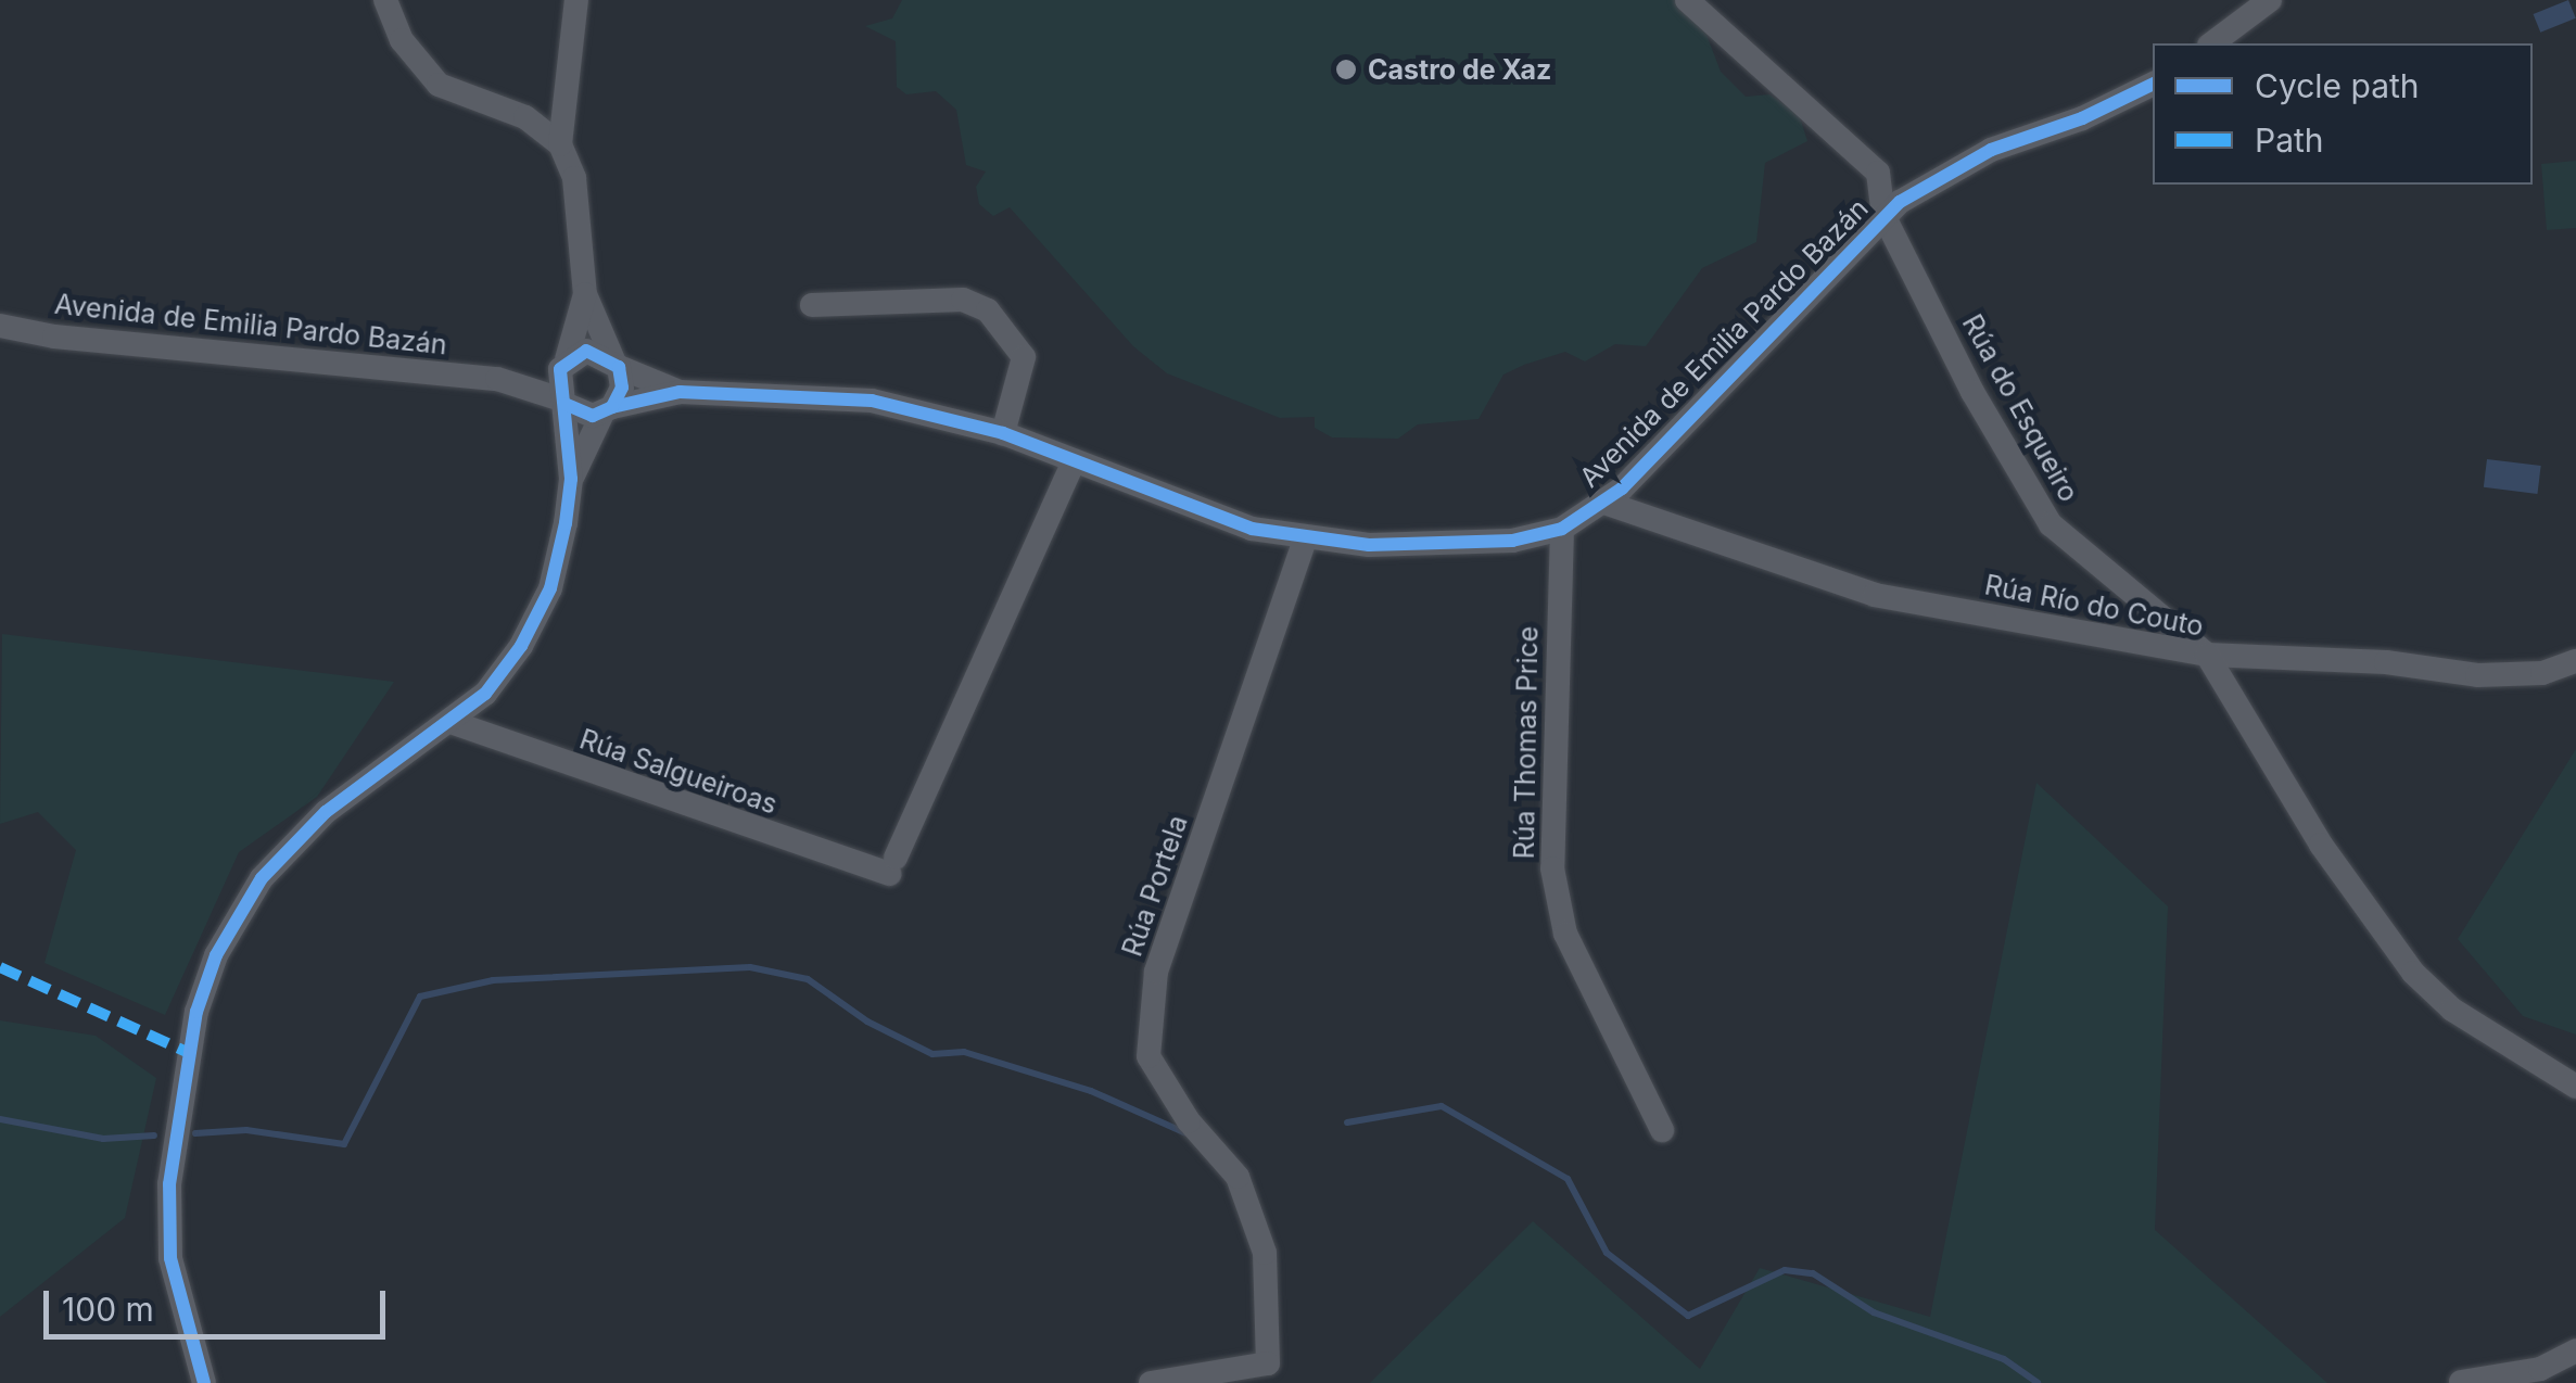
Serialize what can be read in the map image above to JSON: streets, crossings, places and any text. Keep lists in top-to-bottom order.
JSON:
{
  "streets": {
    "street": [
      "Avenida de Emilia Pardo Bazán",
      "Rúa do Esqueiro",
      "Rúa Río do Couto",
      "Rúa Thomas Price",
      "Rúa Salgueiroas",
      "Rúa Portela"
    ]
  },
  "crossings": [
    ["Avenida de Emilia Pardo Bazán", "Rúa do Esqueiro"],
    ["Avenida de Emilia Pardo Bazán", "Rúa Río do Couto"],
    ["Avenida de Emilia Pardo Bazán", "Rúa Thomas Price"],
    ["Avenida de Emilia Pardo Bazán", "Rúa Salgueiroas"],
    ["Avenida de Emilia Pardo Bazán", "Rúa Portela"],
    ["Rúa do Esqueiro", "Rúa Río do Couto"]
  ],
  "places": ["Castro de Xaz"],
  "legend": ["Cycle path", "Path"],
  "scale_bar": "100 m"
}
